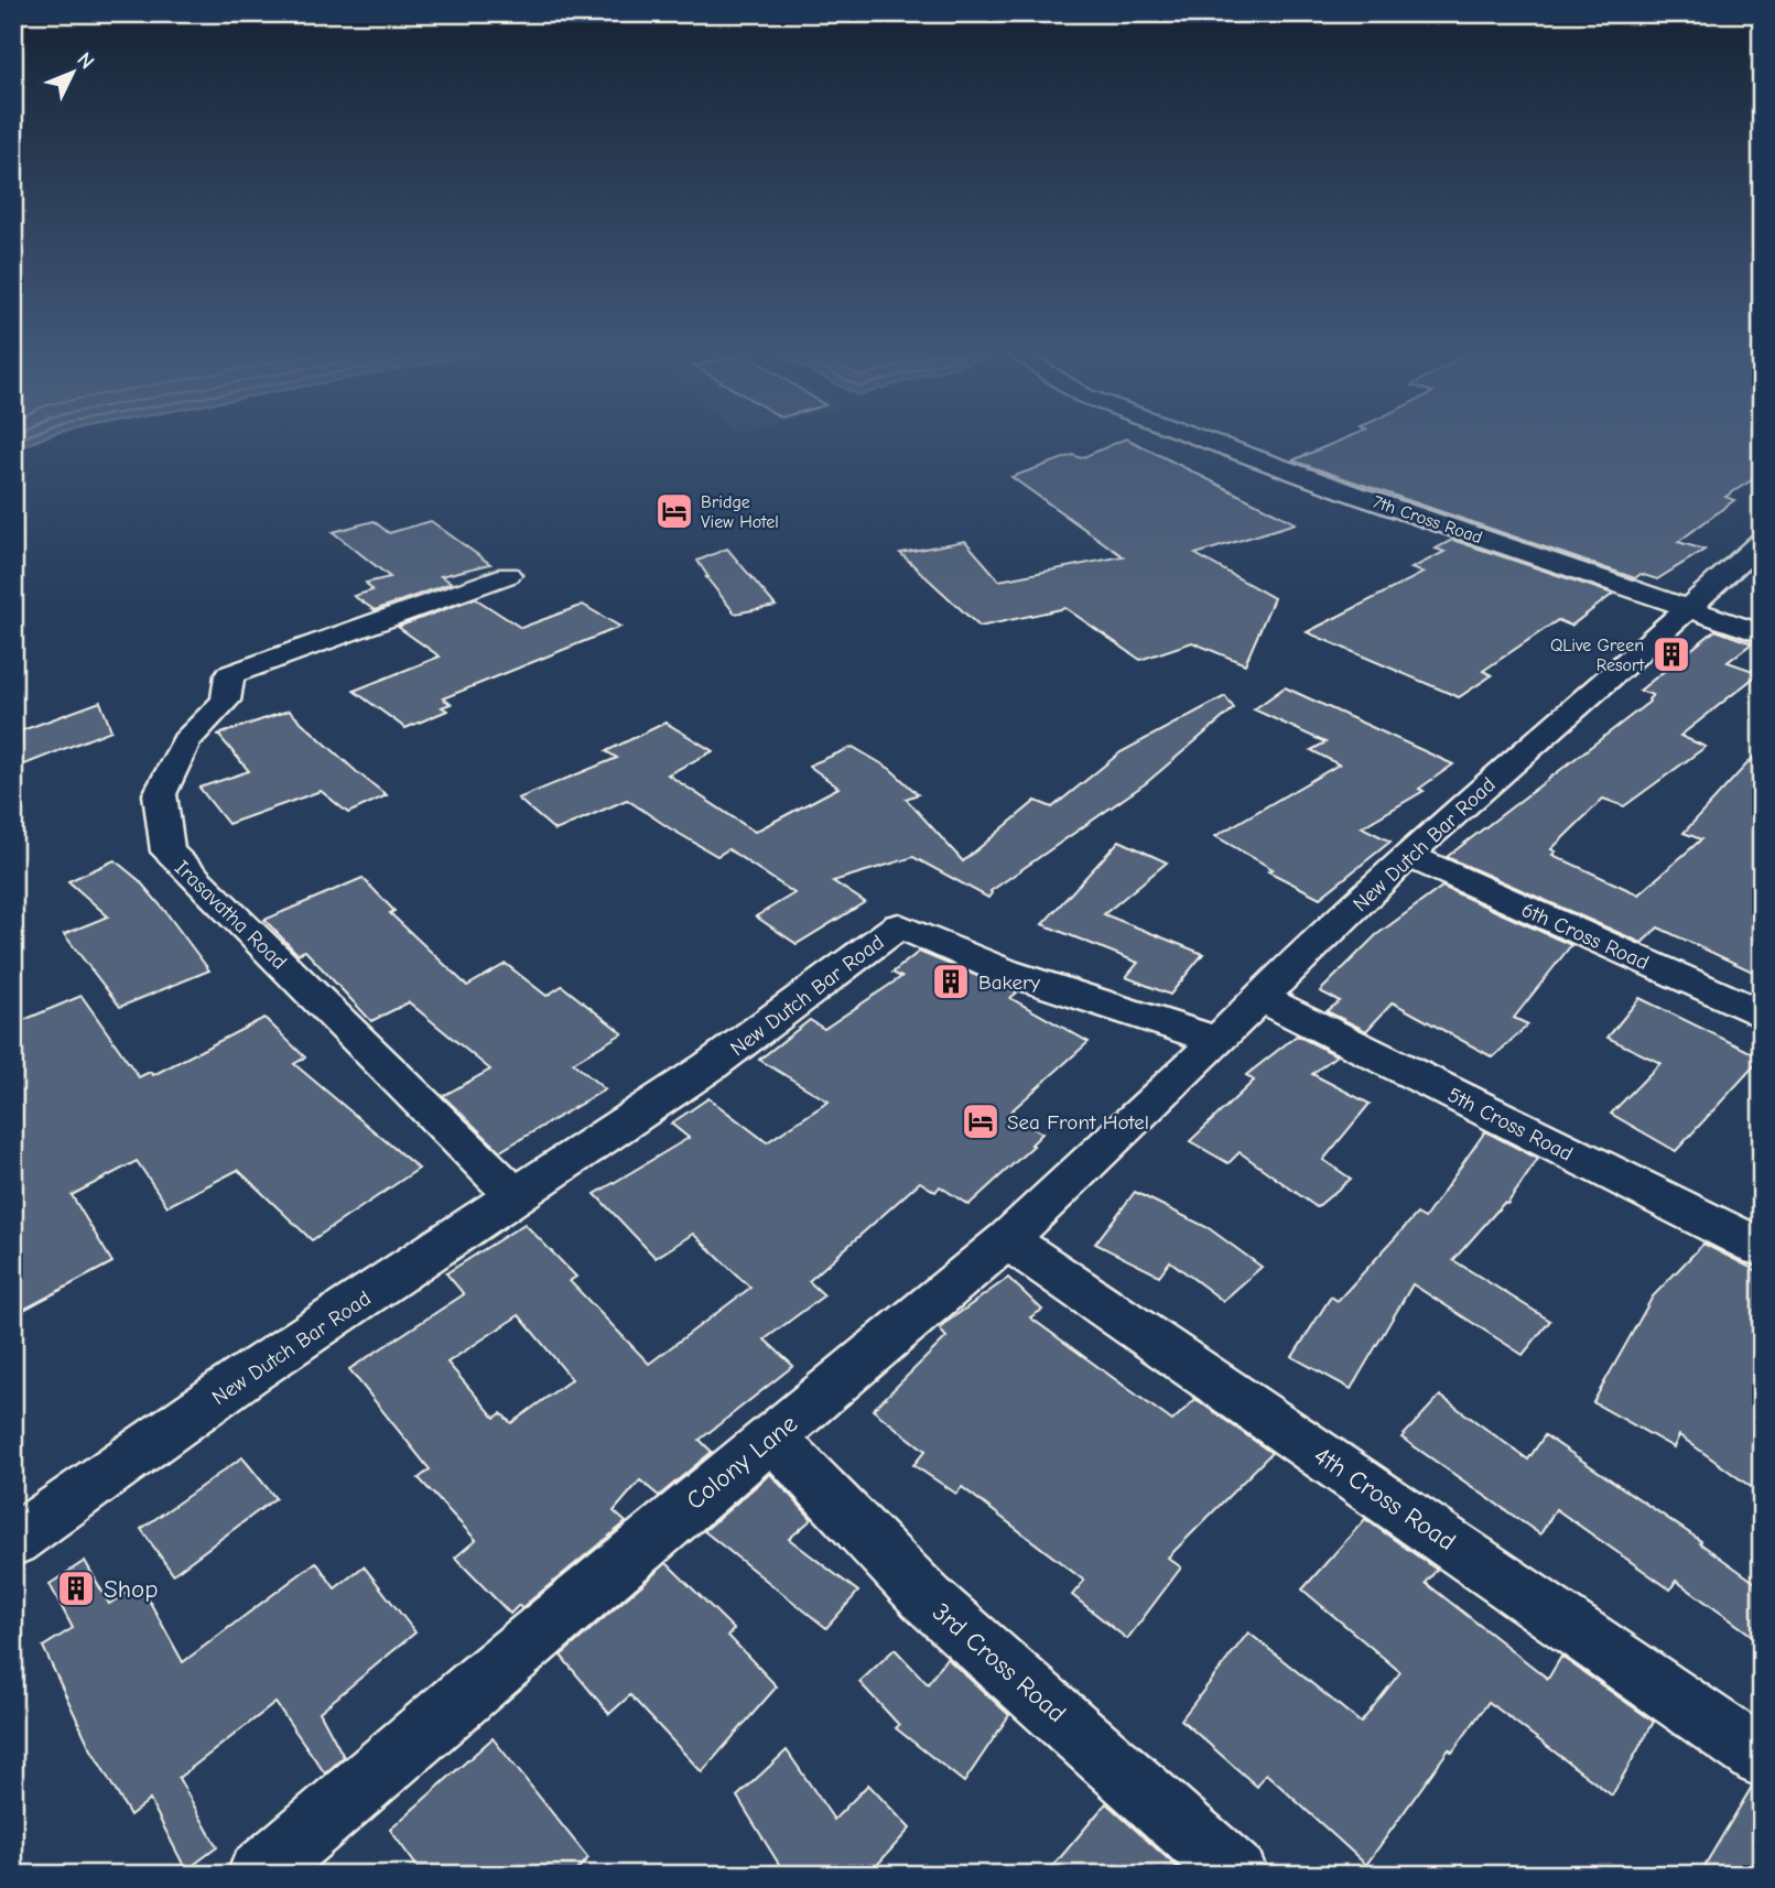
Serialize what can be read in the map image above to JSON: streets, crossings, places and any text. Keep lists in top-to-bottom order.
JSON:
{
  "streets": {
    "street": [
      "7th Cross Road",
      "New Dutch Bar Road",
      "Irasavatha Road",
      "6th Cross Road",
      "5th Cross Road",
      "Colony Lane",
      "4th Cross Road",
      "3rd Cross Road"
    ]
  },
  "crossings": [
    ["7th Cross Road", "New Dutch Bar Road"],
    ["New Dutch Bar Road", "Irasavatha Road"],
    ["New Dutch Bar Road", "6th Cross Road"],
    ["New Dutch Bar Road", "5th Cross Road"],
    ["New Dutch Bar Road", "Colony Lane"],
    ["Colony Lane", "4th Cross Road"],
    ["Colony Lane", "3rd Cross Road"]
  ],
  "places": {
    "hotel": ["Bridge View Hotel", "Sea Front Hotel"],
    "building": ["QLive Green Resort", "Bakery", "Shop"]
  },
  "north": "top right"
}
